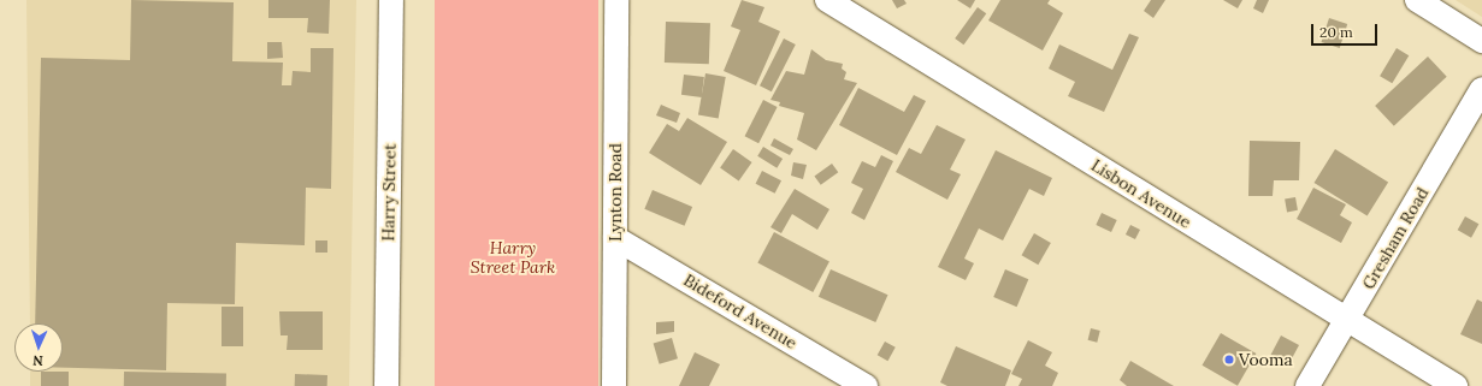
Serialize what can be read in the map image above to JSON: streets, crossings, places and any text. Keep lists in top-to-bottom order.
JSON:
{
  "streets": {
    "street": [
      "Harry Street",
      "Lynton Road",
      "Lisbon Avenue",
      "Gresham Road",
      "Bideford Avenue"
    ]
  },
  "crossings": [
    ["Lynton Road", "Bideford Avenue"],
    ["Lisbon Avenue", "Gresham Road"]
  ],
  "parks": ["Harry Street Park"],
  "places": ["Vooma"],
  "scale_bar": "20 m",
  "north": "bottom"
}
